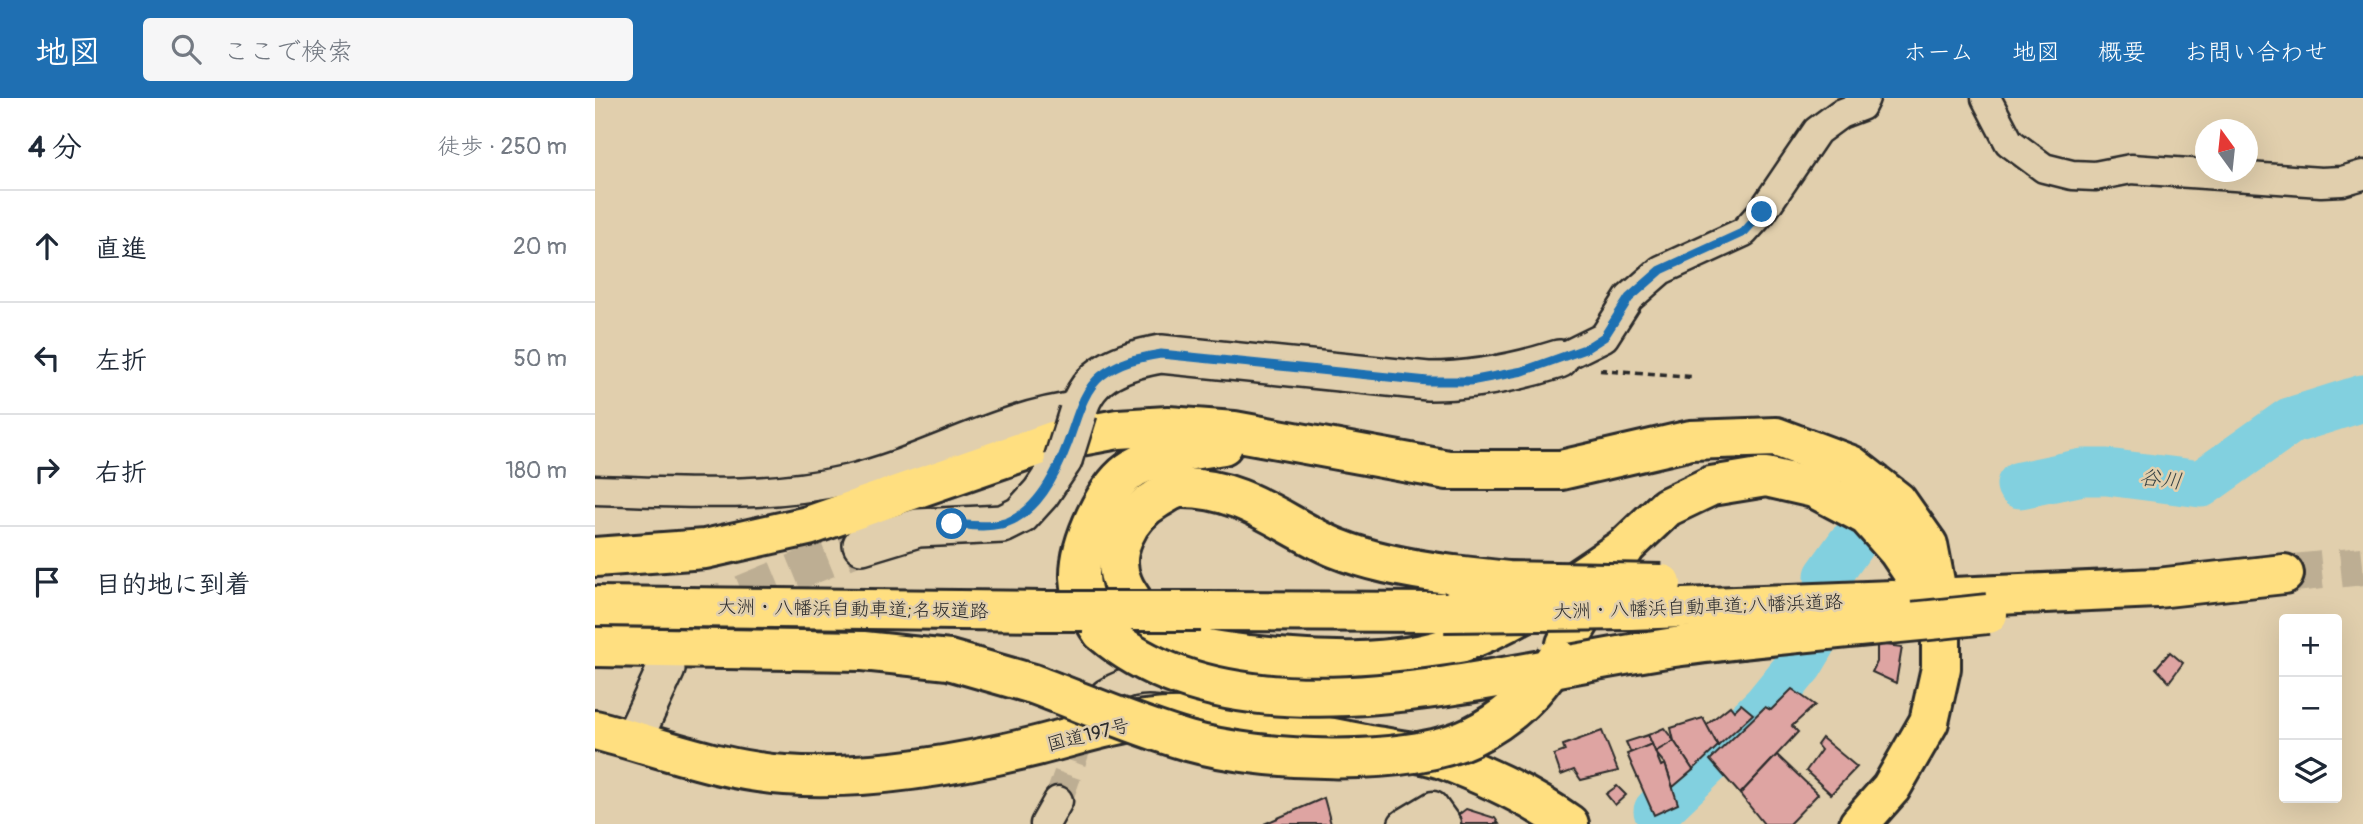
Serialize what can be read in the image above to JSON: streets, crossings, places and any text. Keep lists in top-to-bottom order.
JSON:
{
  "streets": {
    "highway": ["大洲・八幡浜自動車道;八幡浜道路", "大洲・八幡浜自動車道;名坂道路", "国道197号"]
  },
  "crossings": [
    ["大洲・八幡浜自動車道;八幡浜道路", "大洲・八幡浜自動車道;名坂道路"]
  ],
  "water": ["谷川"],
  "north": "top",
  "page": {
    "header": "地図",
    "search": "ここで検索",
    "nav": [
      "ホーム",
      "地図",
      "概要",
      "お問い合わせ"
    ],
    "heading": ["4 分", "徒歩 · 250 m"],
    "list": [
      ["直進", "20 m"],
      ["左折", "50 m"],
      ["右折", "180 m"],
      "目的地に到着"
    ],
    "map_buttons": ["+", "−"]
  }
}
